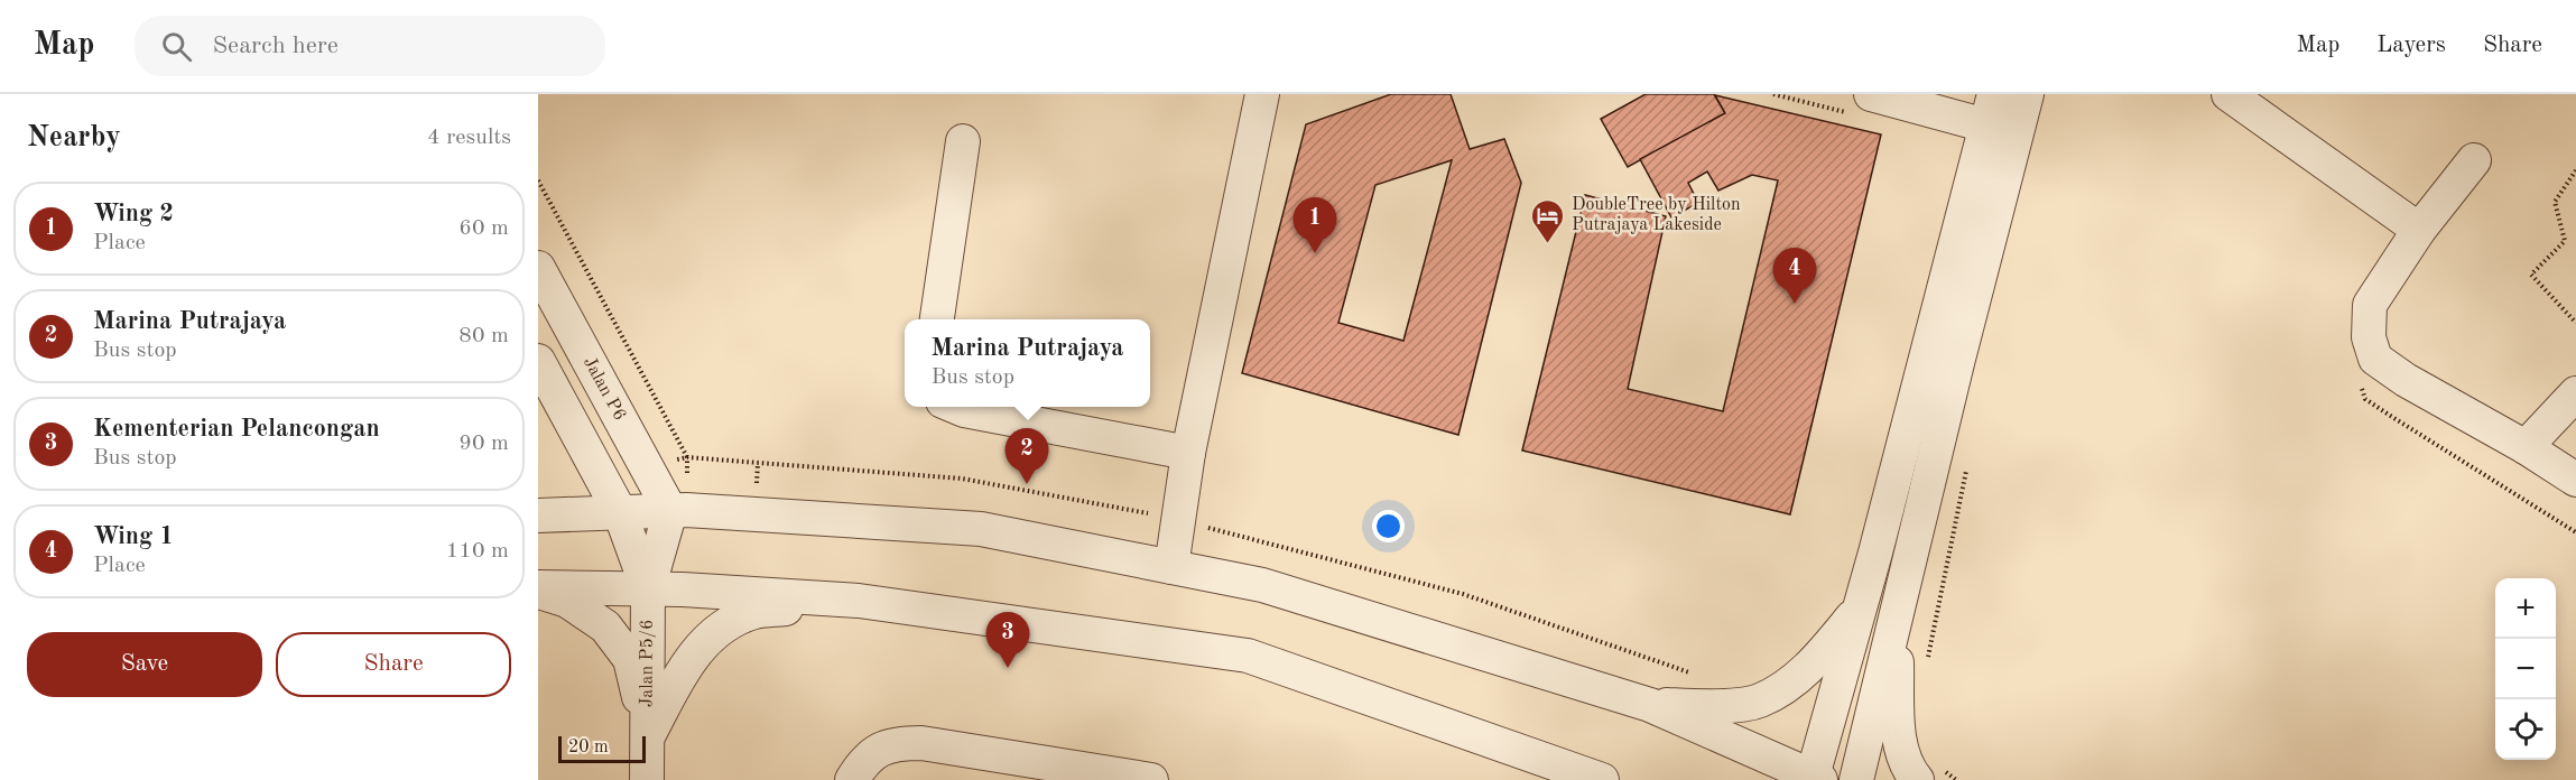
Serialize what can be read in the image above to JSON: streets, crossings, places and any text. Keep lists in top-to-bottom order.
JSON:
{
  "streets": {
    "street": ["Jalan P6", "Jalan P5/6"]
  },
  "places": {
    "hotel": ["DoubleTree by Hilton Putrajaya Lakeside"]
  },
  "scale_bar": "20 m",
  "page": {
    "header": "Map",
    "search": "Search here",
    "nav": ["Map", "Layers", "Share"],
    "heading": ["Nearby", "4 results"],
    "list": [
      {
        "mark": "1",
        "name": "Wing 2",
        "note": "Place",
        "value": "60 m"
      },
      {
        "mark": "2",
        "name": "Marina Putrajaya",
        "note": "Bus stop",
        "value": "80 m"
      },
      {
        "mark": "3",
        "name": "Kementerian Pelancongan",
        "note": "Bus stop",
        "value": "90 m"
      },
      {
        "mark": "4",
        "name": "Wing 1",
        "note": "Place",
        "value": "110 m"
      }
    ],
    "pins": [
      "1",
      "4",
      "2",
      "3"
    ],
    "popup": ["Marina Putrajaya", "Bus stop"],
    "map_buttons": ["+", "−"],
    "buttons": ["Save", "Share"],
    "scale": "20 m"
  }
}
